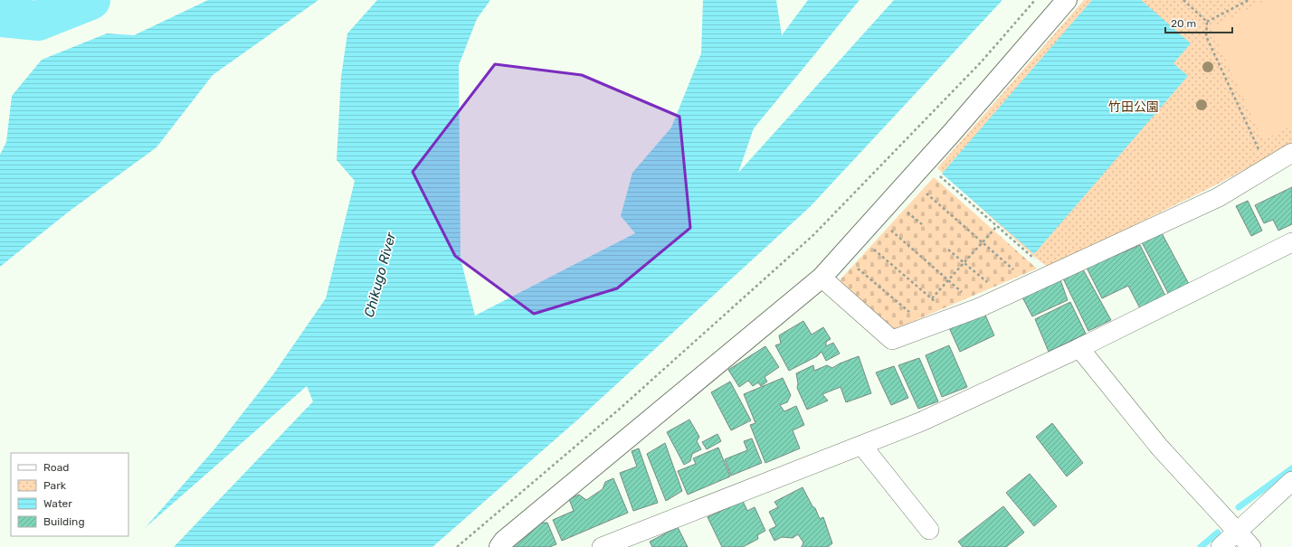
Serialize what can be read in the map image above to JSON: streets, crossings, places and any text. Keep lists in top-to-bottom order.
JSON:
{
  "water": ["Chikugo River"],
  "parks": ["竹田公園"],
  "legend": [
    "Road",
    "Park",
    "Water",
    "Building"
  ],
  "scale_bar": "20 m"
}
